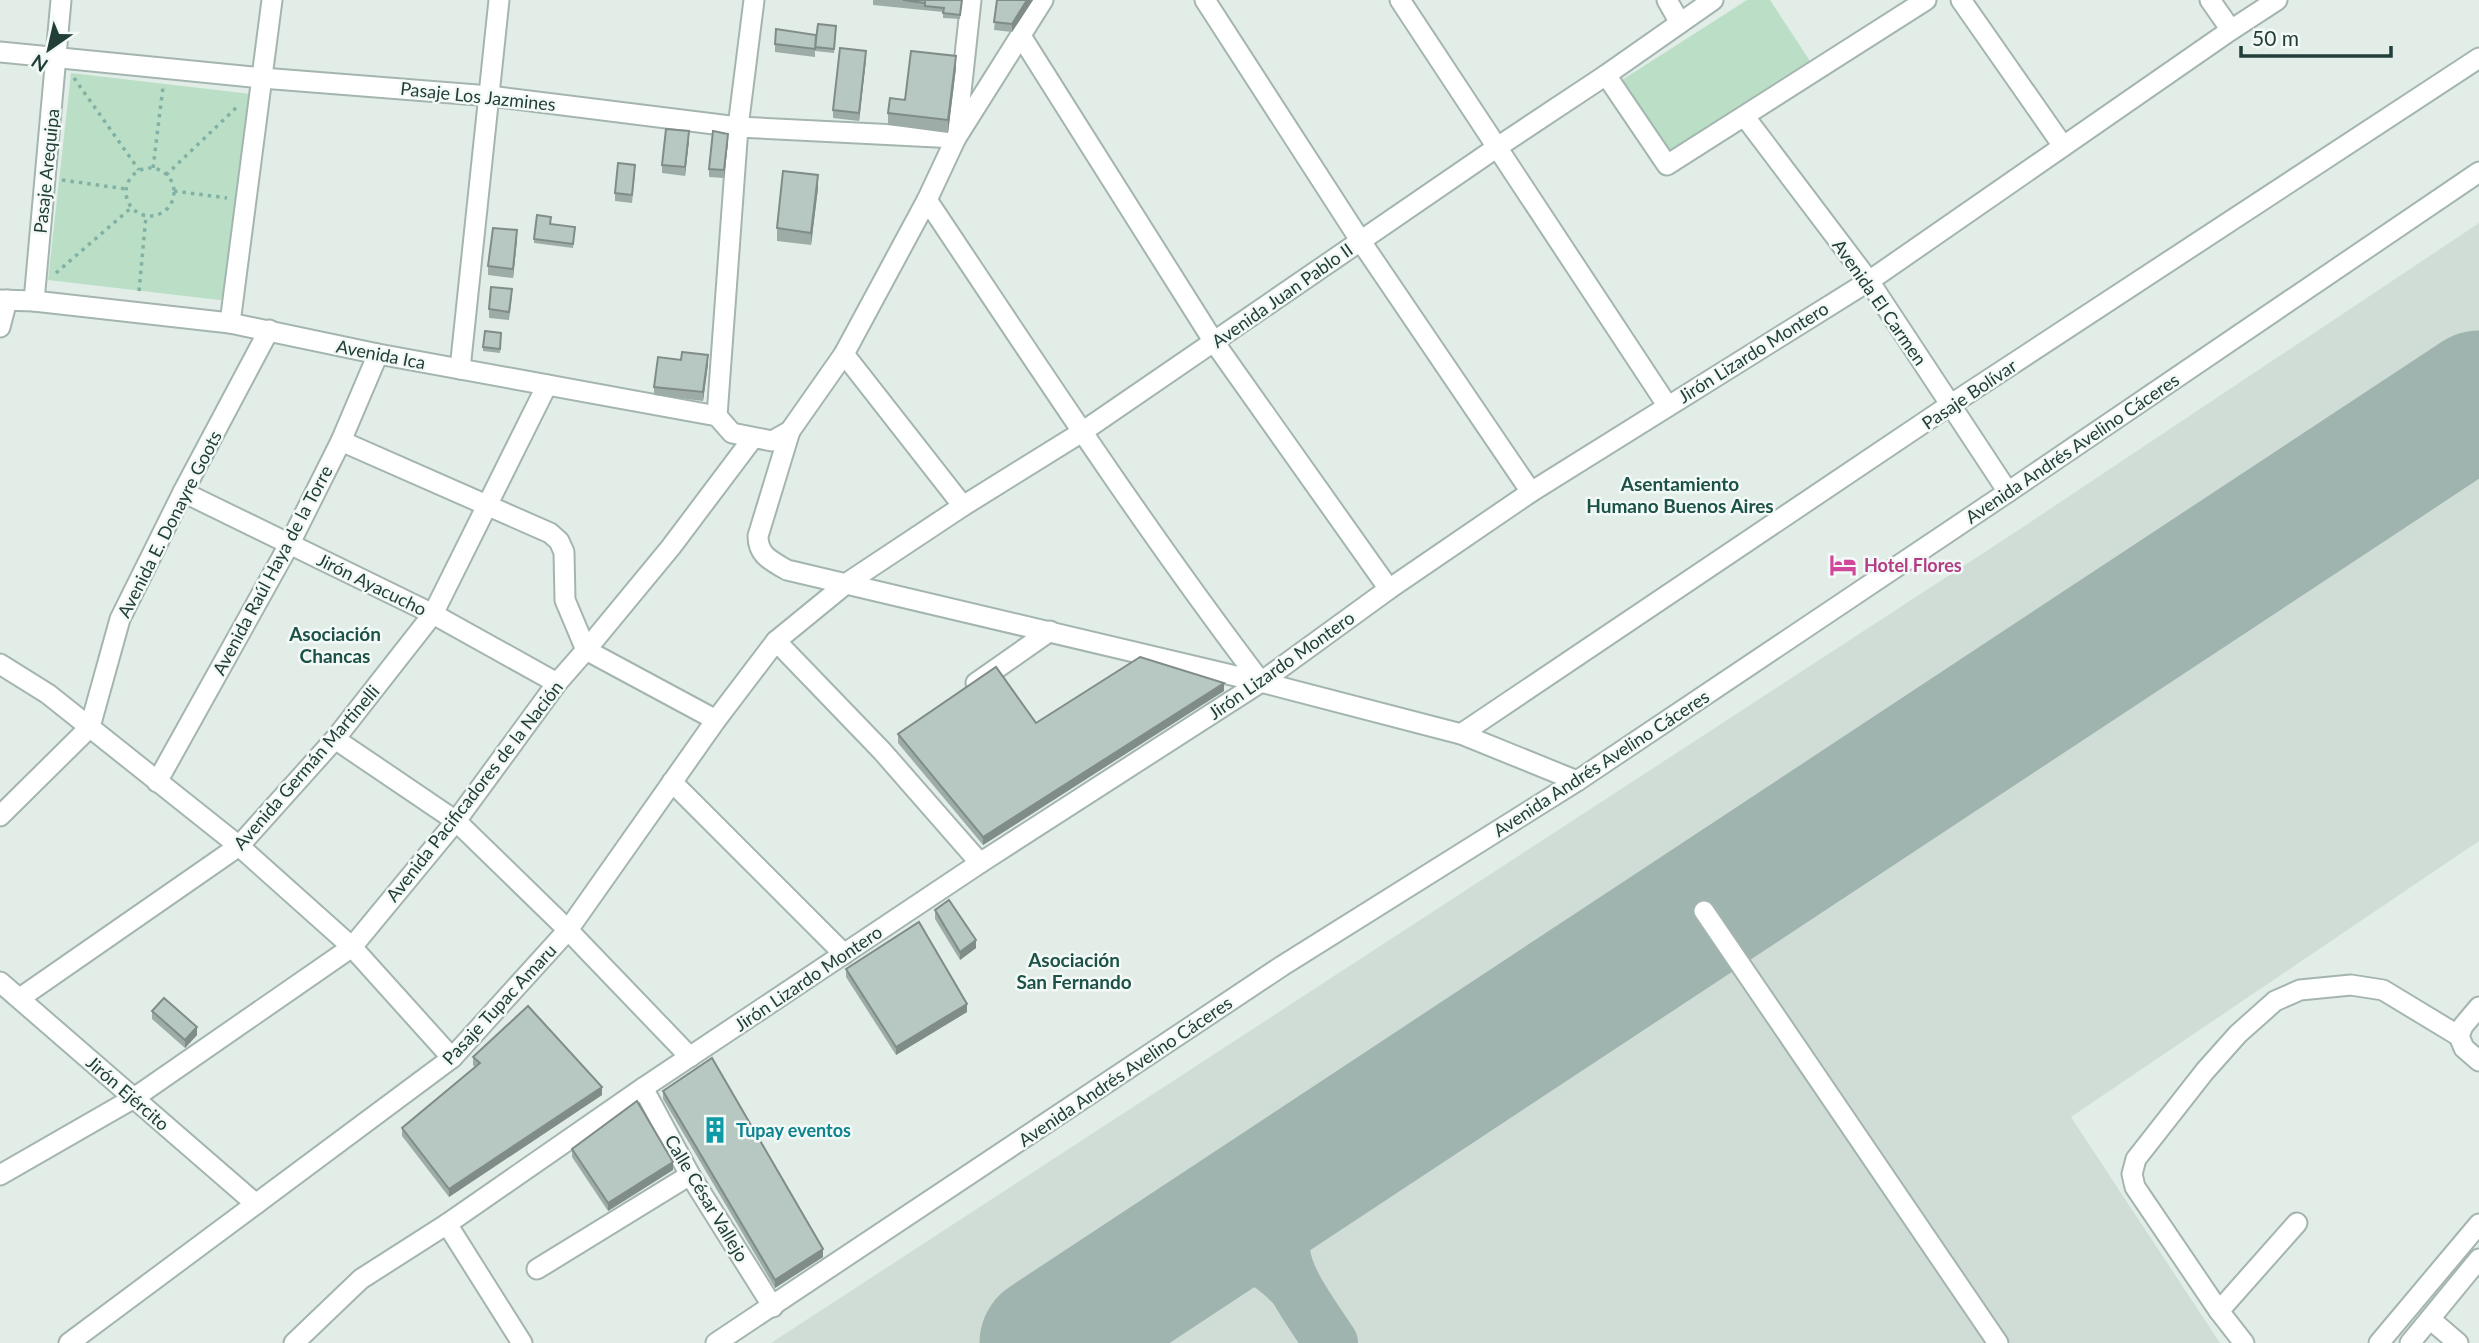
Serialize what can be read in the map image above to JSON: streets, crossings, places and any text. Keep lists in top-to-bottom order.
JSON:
{
  "streets": {
    "street": [
      "Pasaje Los Jazmines",
      "Pasaje Arequipa",
      "Avenida Juan Pablo II",
      "Avenida El Carmen",
      "Jirón Lizardo Montero",
      "Avenida Ica",
      "Pasaje Bolívar",
      "Avenida Andrés Avelino Cáceres",
      "Avenida E. Donayre Goots",
      "Avenida Raúl Haya de la Torre",
      "Jirón Ayacucho",
      "Avenida Germán Martinelli",
      "Avenida Pacificadores de la Nación",
      "Pasaje Tupac Amaru",
      "Jirón Ejército",
      "Calle César Vallejo"
    ]
  },
  "crossings": [
    ["Pasaje Los Jazmines", "Pasaje Arequipa"],
    ["Pasaje Arequipa", "Avenida Ica"],
    ["Avenida Juan Pablo II", "Pasaje Tupac Amaru"],
    ["Avenida El Carmen", "Jirón Lizardo Montero"],
    ["Avenida El Carmen", "Pasaje Bolívar"],
    ["Avenida El Carmen", "Avenida Andrés Avelino Cáceres"],
    ["Jirón Lizardo Montero", "Calle César Vallejo"],
    ["Avenida Ica", "Avenida E. Donayre Goots"],
    ["Avenida Ica", "Avenida Raúl Haya de la Torre"],
    ["Avenida Ica", "Avenida Germán Martinelli"],
    ["Avenida Ica", "Avenida Pacificadores de la Nación"],
    ["Avenida Andrés Avelino Cáceres", "Calle César Vallejo"],
    ["Avenida E. Donayre Goots", "Jirón Ayacucho"],
    ["Avenida Raúl Haya de la Torre", "Jirón Ayacucho"],
    ["Jirón Ayacucho", "Avenida Germán Martinelli"],
    ["Jirón Ayacucho", "Avenida Pacificadores de la Nación"],
    ["Avenida Germán Martinelli", "Jirón Ejército"],
    ["Avenida Pacificadores de la Nación", "Jirón Ejército"],
    ["Pasaje Tupac Amaru", "Jirón Ejército"]
  ],
  "districts": ["Asentamiento Humano Buenos Aires", "Asociación Chancas", "Asociación San Fernando"],
  "places": {
    "hotel": ["Hotel Flores"],
    "building": ["Tupay eventos"]
  },
  "scale_bar": "50 m",
  "north": "bottom left"
}
